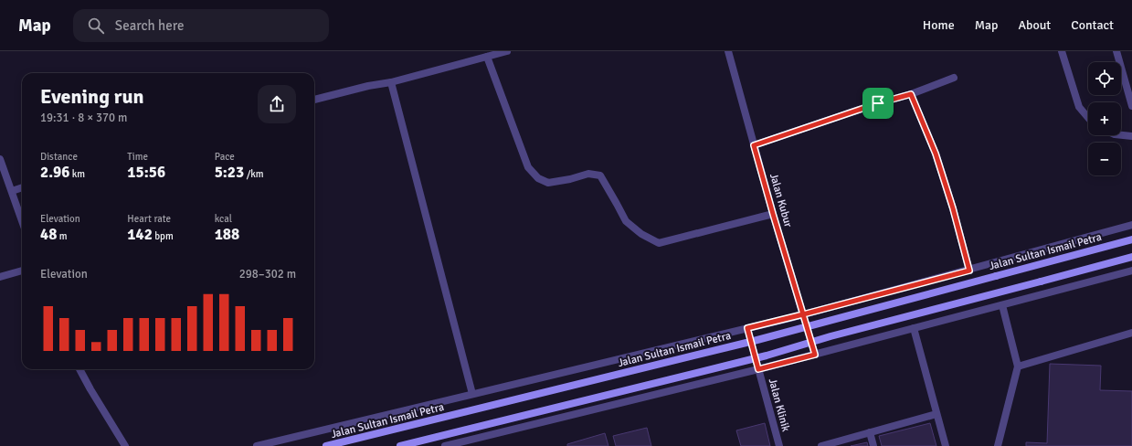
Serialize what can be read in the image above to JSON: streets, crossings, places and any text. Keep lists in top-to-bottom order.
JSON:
{
  "streets": {
    "main road": ["Jalan Sultan Ismail Petra"],
    "street": ["Jalan Kubur", "Jalan Klinik"]
  },
  "page": {
    "header": "Map",
    "search": "Search here",
    "nav": [
      "Home",
      "Map",
      "About",
      "Contact"
    ],
    "map_buttons": ["+", "−"],
    "heading": ["Evening run", "19:31 · 8 × 370 m"],
    "stats": [
      ["Distance", "2.96 km"],
      ["Time", "15:56"],
      ["Pace", "5:23 /km"],
      ["Elevation", "48 m"],
      ["Heart rate", "142 bpm"],
      ["kcal", "188"]
    ],
    "chart": ["Elevation", "298–302 m"]
  }
}
